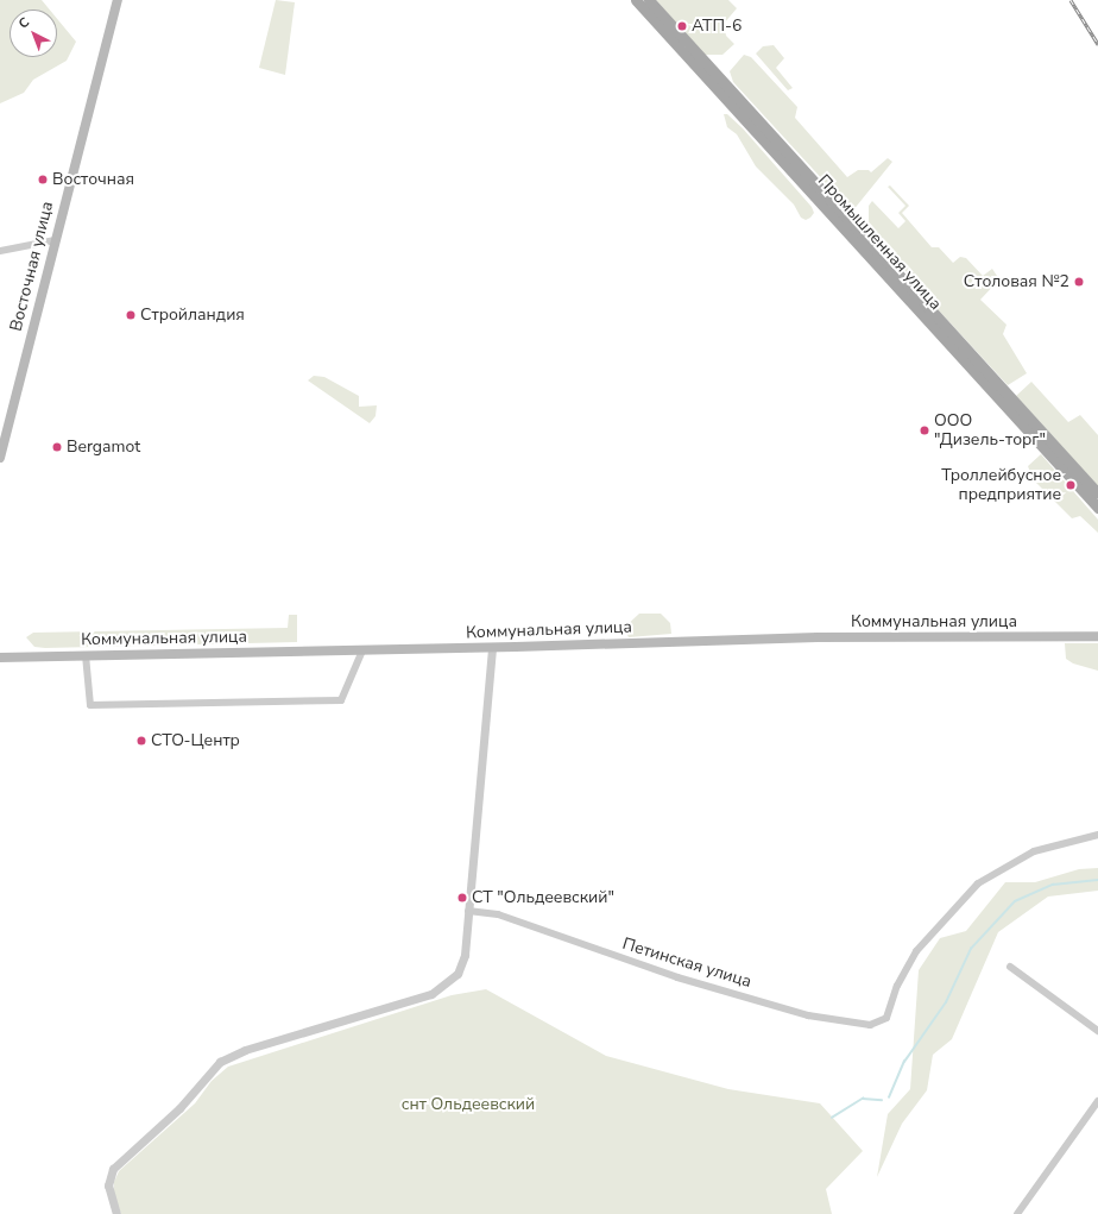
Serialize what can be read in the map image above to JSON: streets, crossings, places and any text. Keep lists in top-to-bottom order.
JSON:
{
  "streets": {
    "main road": ["Промышленная улица", "Восточная улица", "Коммунальная улица"],
    "street": ["Петинская улица"]
  },
  "parks": ["снт Ольдеевский"],
  "places": [
    "АТП-6",
    "Восточная",
    "Столовая №2",
    "Стройландия",
    "ООО \"Дизель-торг\"",
    "Bergamot",
    "Троллейбусное предприятие",
    "СТО-Центр",
    "СТ \"Ольдеевский\""
  ],
  "north": "top left"
}
